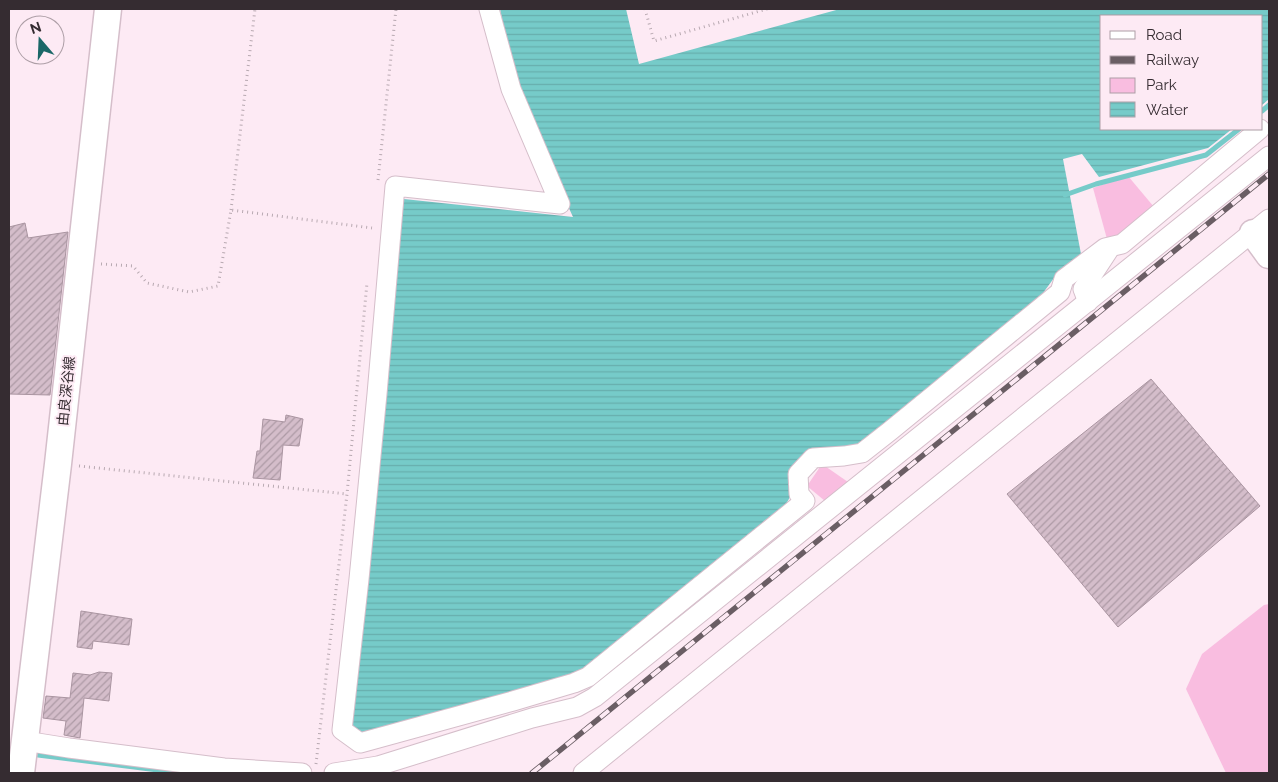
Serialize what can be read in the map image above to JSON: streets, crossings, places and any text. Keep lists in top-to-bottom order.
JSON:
{
  "streets": {
    "main road": ["由良深谷線"]
  },
  "legend": [
    "Road",
    "Railway",
    "Park",
    "Water"
  ],
  "north": "top"
}
